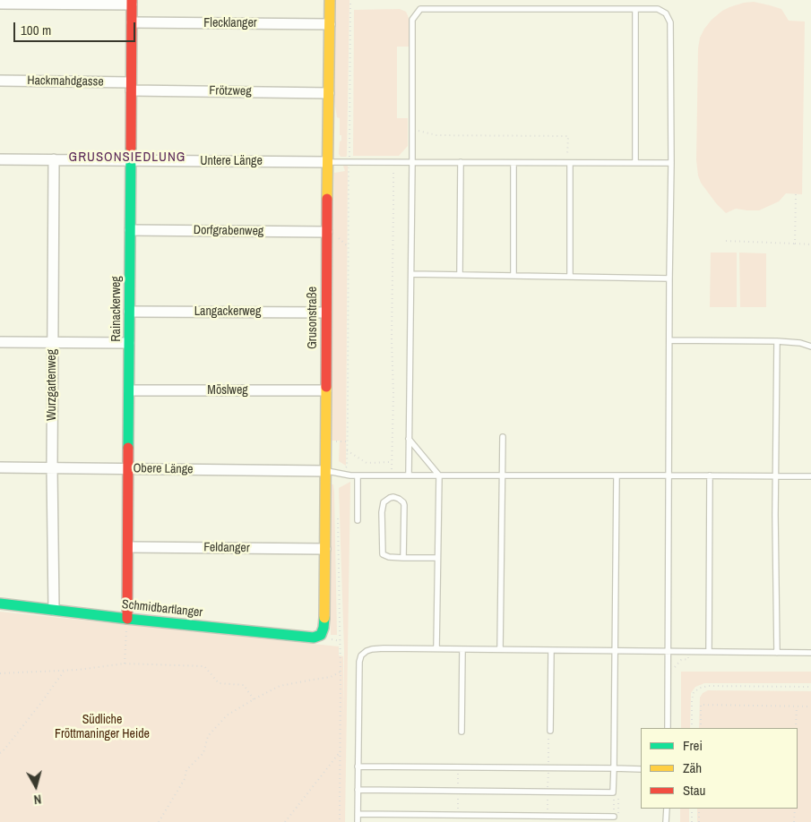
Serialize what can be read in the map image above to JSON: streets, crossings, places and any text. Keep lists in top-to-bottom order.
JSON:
{
  "streets": {
    "street": [
      "Flecklanger",
      "Hackmahdgasse",
      "Frötzweg",
      "Untere Länge",
      "Dorfgrabenweg",
      "Rainackerweg",
      "Langackerweg",
      "Grusonstraße",
      "Wurzgartenweg",
      "Möslweg",
      "Obere Länge",
      "Feldanger",
      "Schmidbartlanger"
    ]
  },
  "crossings": [
    ["Flecklanger", "Rainackerweg"],
    ["Flecklanger", "Grusonstraße"],
    ["Hackmahdgasse", "Frötzweg"],
    ["Hackmahdgasse", "Rainackerweg"],
    ["Frötzweg", "Rainackerweg"],
    ["Frötzweg", "Grusonstraße"],
    ["Untere Länge", "Rainackerweg"],
    ["Untere Länge", "Grusonstraße"],
    ["Untere Länge", "Wurzgartenweg"],
    ["Dorfgrabenweg", "Rainackerweg"],
    ["Dorfgrabenweg", "Grusonstraße"],
    ["Rainackerweg", "Langackerweg"],
    ["Rainackerweg", "Möslweg"],
    ["Rainackerweg", "Obere Länge"],
    ["Rainackerweg", "Feldanger"],
    ["Rainackerweg", "Schmidbartlanger"],
    ["Langackerweg", "Grusonstraße"],
    ["Grusonstraße", "Möslweg"],
    ["Grusonstraße", "Obere Länge"],
    ["Grusonstraße", "Feldanger"],
    ["Grusonstraße", "Schmidbartlanger"],
    ["Wurzgartenweg", "Obere Länge"],
    ["Wurzgartenweg", "Schmidbartlanger"]
  ],
  "districts": ["GRUSONSIEDLUNG"],
  "parks": ["Südliche Fröttmaninger Heide"],
  "legend": ["Frei", "Zäh", "Stau"],
  "scale_bar": "100 m",
  "north": "bottom"
}
